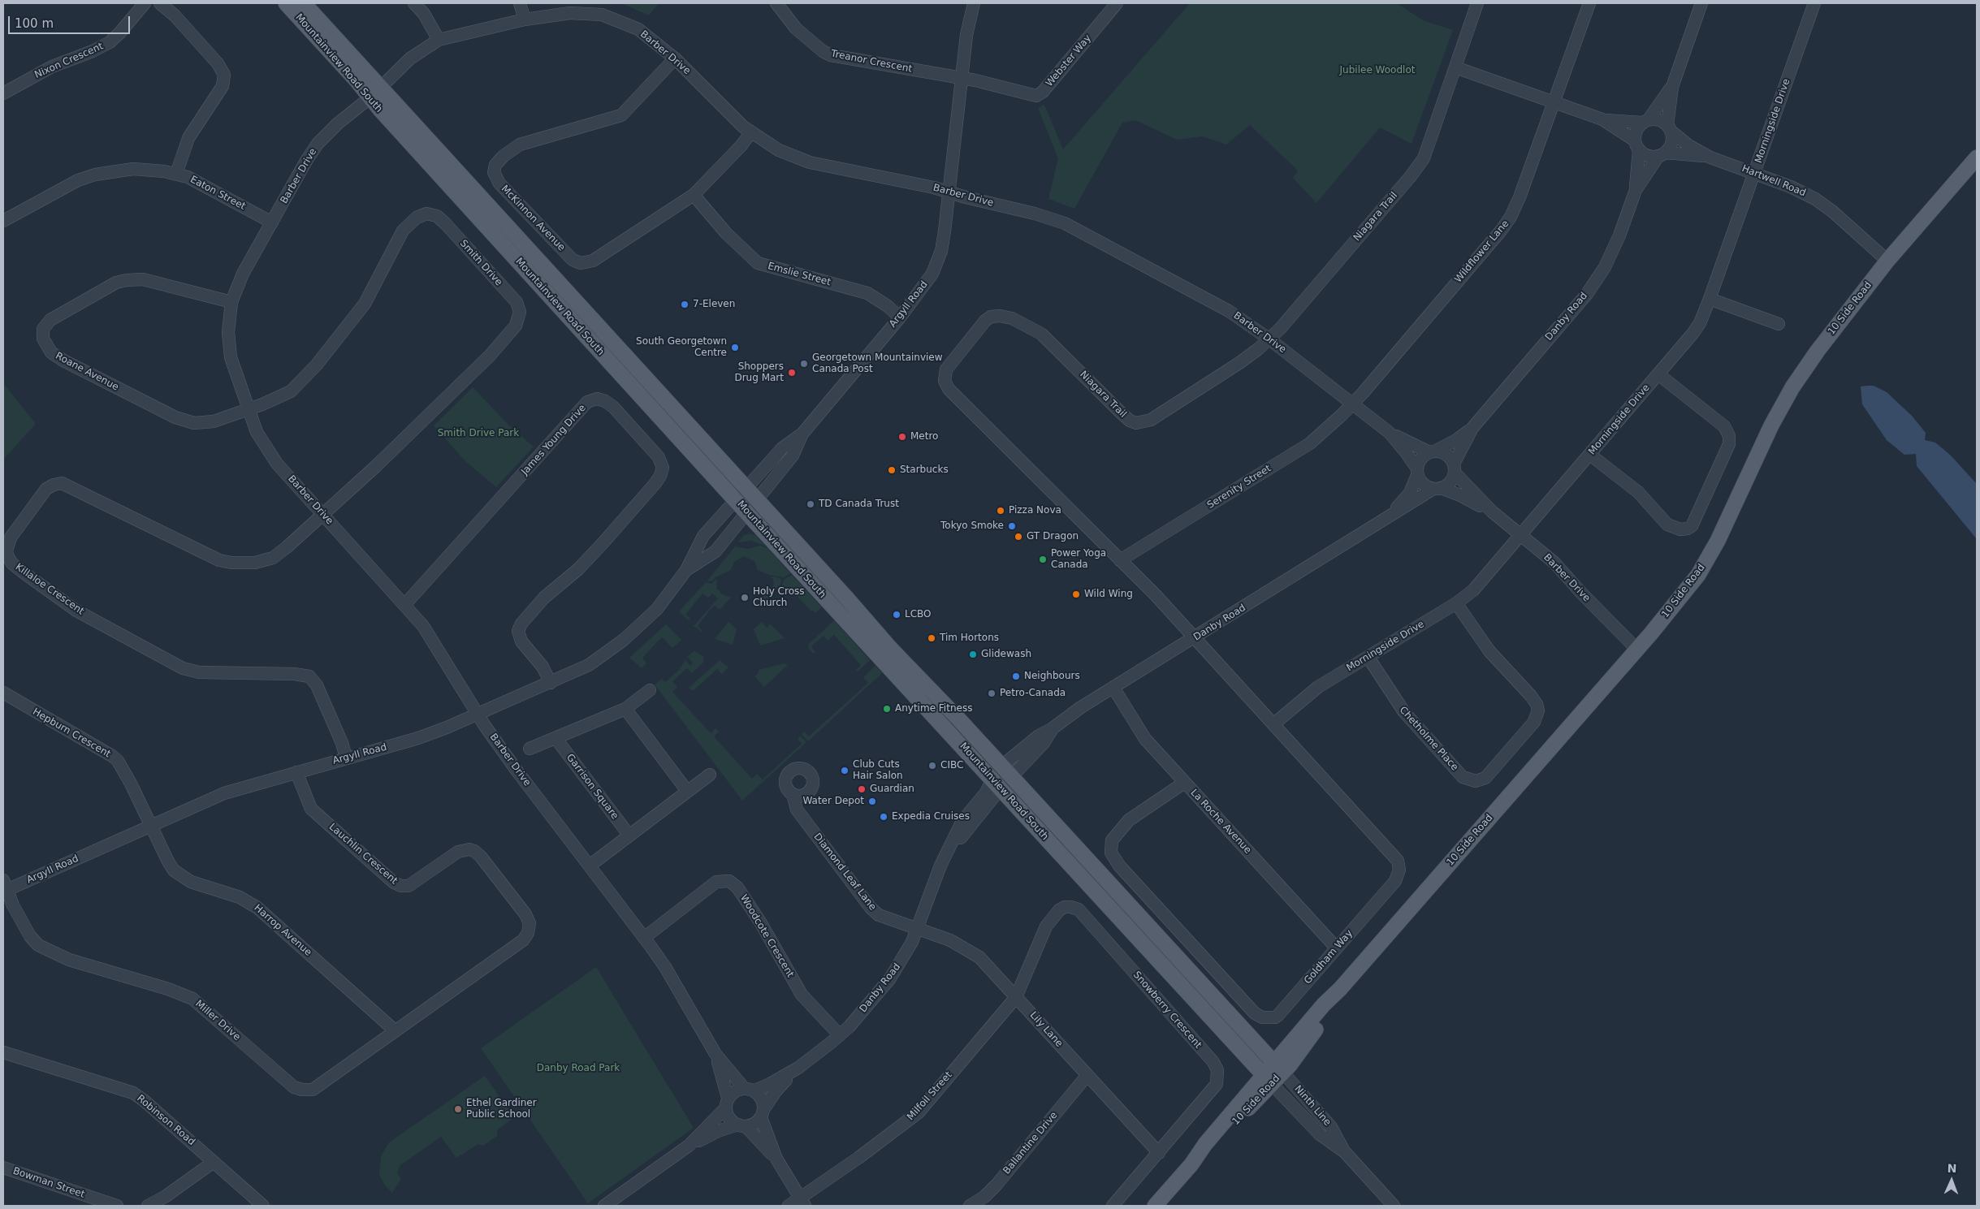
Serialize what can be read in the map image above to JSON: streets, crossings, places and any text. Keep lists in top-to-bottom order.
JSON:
{
  "streets": {
    "main road": ["Mountainview Road South", "10 Side Road"],
    "street": [
      "Barber Drive",
      "Nixon Crescent",
      "Webster Way",
      "Treanor Crescent",
      "Morningside Drive",
      "Hartwell Road",
      "Eaton Street",
      "Niagara Trail",
      "McKinnon Avenue",
      "Wildflower Lane",
      "Smith Drive",
      "Emslie Street",
      "Argyll Road",
      "Danby Road",
      "Roane Avenue",
      "James Young Drive",
      "Serenity Street",
      "Killaloe Crescent",
      "Hepburn Crescent",
      "Chetholme Place",
      "Garrison Square",
      "La Roche Avenue",
      "Lauchlin Crescent",
      "Diamond Leaf Lane",
      "Harrop Avenue",
      "Woodcote Crescent",
      "Goldham Way",
      "Snowberry Crescent",
      "Miller Drive",
      "Lily Lane",
      "Milfoil Street",
      "Ninth Line",
      "Robinson Road",
      "Ballantine Drive",
      "Bowman Street"
    ]
  },
  "crossings": [
    ["Barber Drive", "Mountainview Road South"],
    ["Barber Drive", "Morningside Drive"],
    ["Barber Drive", "Eaton Street"],
    ["Barber Drive", "Niagara Trail"],
    ["Barber Drive", "McKinnon Avenue"],
    ["Barber Drive", "Wildflower Lane"],
    ["Barber Drive", "Smith Drive"],
    ["Barber Drive", "Argyll Road"],
    ["Barber Drive", "10 Side Road"],
    ["Barber Drive", "Danby Road"],
    ["Barber Drive", "Roane Avenue"],
    ["Barber Drive", "James Young Drive"],
    ["Barber Drive", "Serenity Street"],
    ["Barber Drive", "Killaloe Crescent"],
    ["Barber Drive", "Woodcote Crescent"],
    ["Webster Way", "Treanor Crescent"],
    ["Webster Way", "Argyll Road"],
    ["Treanor Crescent", "Argyll Road"],
    ["Mountainview Road South", "Argyll Road"],
    ["Mountainview Road South", "10 Side Road"],
    ["Mountainview Road South", "Danby Road"],
    ["Mountainview Road South", "Ninth Line"],
    ["Morningside Drive", "Hartwell Road"],
    ["Morningside Drive", "Chetholme Place"],
    ["Morningside Drive", "Goldham Way"],
    ["Hartwell Road", "10 Side Road"],
    ["Hartwell Road", "Danby Road"],
    ["Niagara Trail", "Danby Road"],
    ["Niagara Trail", "Serenity Street"],
    ["Niagara Trail", "Goldham Way"],
    ["McKinnon Avenue", "Emslie Street"],
    ["Wildflower Lane", "Serenity Street"],
    ["Smith Drive", "Roane Avenue"],
    ["Smith Drive", "Killaloe Crescent"],
    ["Emslie Street", "Argyll Road"],
    ["Argyll Road", "James Young Drive"],
    ["Argyll Road", "Killaloe Crescent"],
    ["Argyll Road", "Hepburn Crescent"],
    ["Argyll Road", "Lauchlin Crescent"],
    ["Argyll Road", "Harrop Avenue"],
    ["Argyll Road", "Miller Drive"],
    ["10 Side Road", "Ninth Line"],
    ["Danby Road", "La Roche Avenue"],
    ["Danby Road", "Diamond Leaf Lane"],
    ["Danby Road", "Woodcote Crescent"],
    ["Danby Road", "Goldham Way"],
    ["Danby Road", "Lily Lane"],
    ["Hepburn Crescent", "Harrop Avenue"],
    ["La Roche Avenue", "Goldham Way"],
    ["Lauchlin Crescent", "Harrop Avenue"],
    ["Lauchlin Crescent", "Miller Drive"],
    ["Diamond Leaf Lane", "Lily Lane"],
    ["Harrop Avenue", "Miller Drive"],
    ["Snowberry Crescent", "Lily Lane"],
    ["Snowberry Crescent", "Milfoil Street"],
    ["Lily Lane", "Milfoil Street"],
    ["Lily Lane", "Ballantine Drive"]
  ],
  "parks": ["Jubilee Woodlot", "Smith Drive Park", "Danby Road Park"],
  "places": [
    "7-Eleven",
    "South Georgetown Centre",
    "Georgetown Mountainview Canada Post",
    "Shoppers Drug Mart",
    "Metro",
    "Starbucks",
    "TD Canada Trust",
    "Pizza Nova",
    "Tokyo Smoke",
    "GT Dragon",
    "Power Yoga Canada",
    "Wild Wing",
    "Holy Cross Church",
    "LCBO",
    "Tim Hortons",
    "Glidewash",
    "Neighbours",
    "Petro-Canada",
    "Anytime Fitness",
    "CIBC",
    "Club Cuts Hair Salon",
    "Guardian",
    "Water Depot",
    "Expedia Cruises",
    "Ethel Gardiner Public School"
  ],
  "scale_bar": "100 m",
  "north": "top"
}
